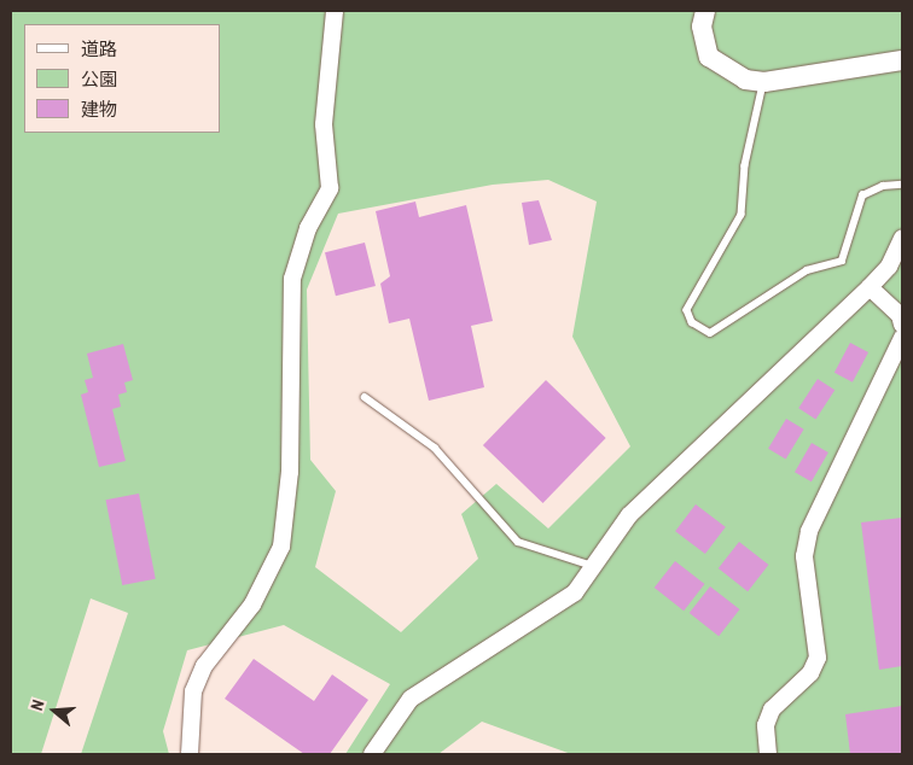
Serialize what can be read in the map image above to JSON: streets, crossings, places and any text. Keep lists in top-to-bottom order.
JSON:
{
  "legend": ["道路", "公園", "建物"],
  "north": "left"
}
